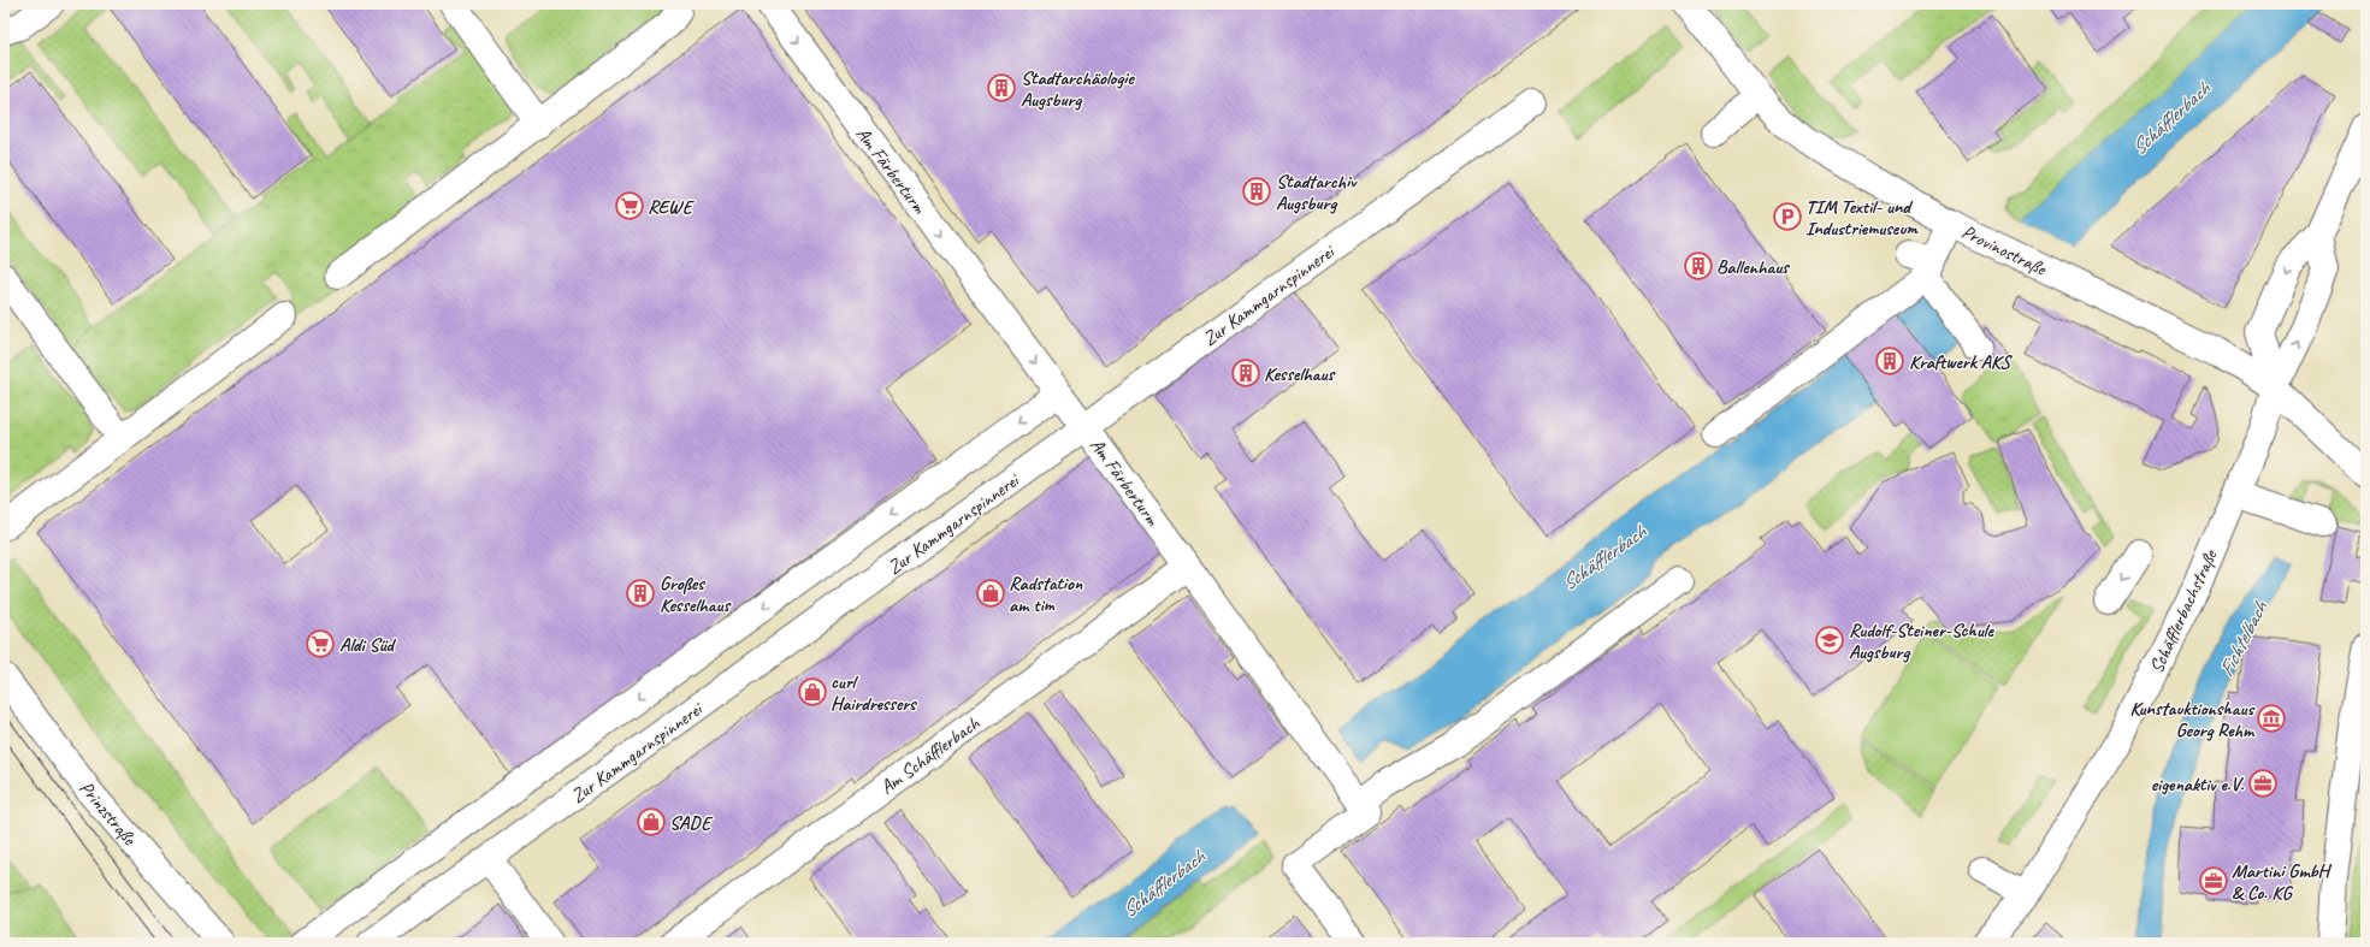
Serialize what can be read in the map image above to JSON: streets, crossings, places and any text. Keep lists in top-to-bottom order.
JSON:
{
  "streets": {
    "street": [
      "Am Färberturm",
      "Provinostraße",
      "Zur Kammgarnspinnerei",
      "Schäfflerbachstraße",
      "Am Schäfflerbach",
      "Prinzstraße"
    ]
  },
  "crossings": [
    ["Am Färberturm", "Zur Kammgarnspinnerei"],
    ["Am Färberturm", "Am Schäfflerbach"],
    ["Provinostraße", "Schäfflerbachstraße"]
  ],
  "one_way": ["Am Färberturm"],
  "water": ["Schäfflerbach", "Fichtelbach"],
  "places": {
    "building": [
      "Stadtarchäologie Augsburg",
      "Stadtarchiv Augsburg",
      "Ballenhaus",
      "Kraftwerk AKS",
      "Kesselhaus",
      "Großes Kesselhaus"
    ],
    "supermarket": ["REWE", "Aldi Süd"],
    "parking": ["TIM Textil- und Industriemuseum"],
    "shop": ["Radstation am tim", "curl Hairdressers", "SADE"],
    "school or university": ["Rudolf-Steiner-Schule Augsburg"],
    "museum": ["Kunstauktionshaus Georg Rehm"],
    "office": ["eigenaktiv e.V.", "Martini GmbH & Co. KG"]
  }
}
